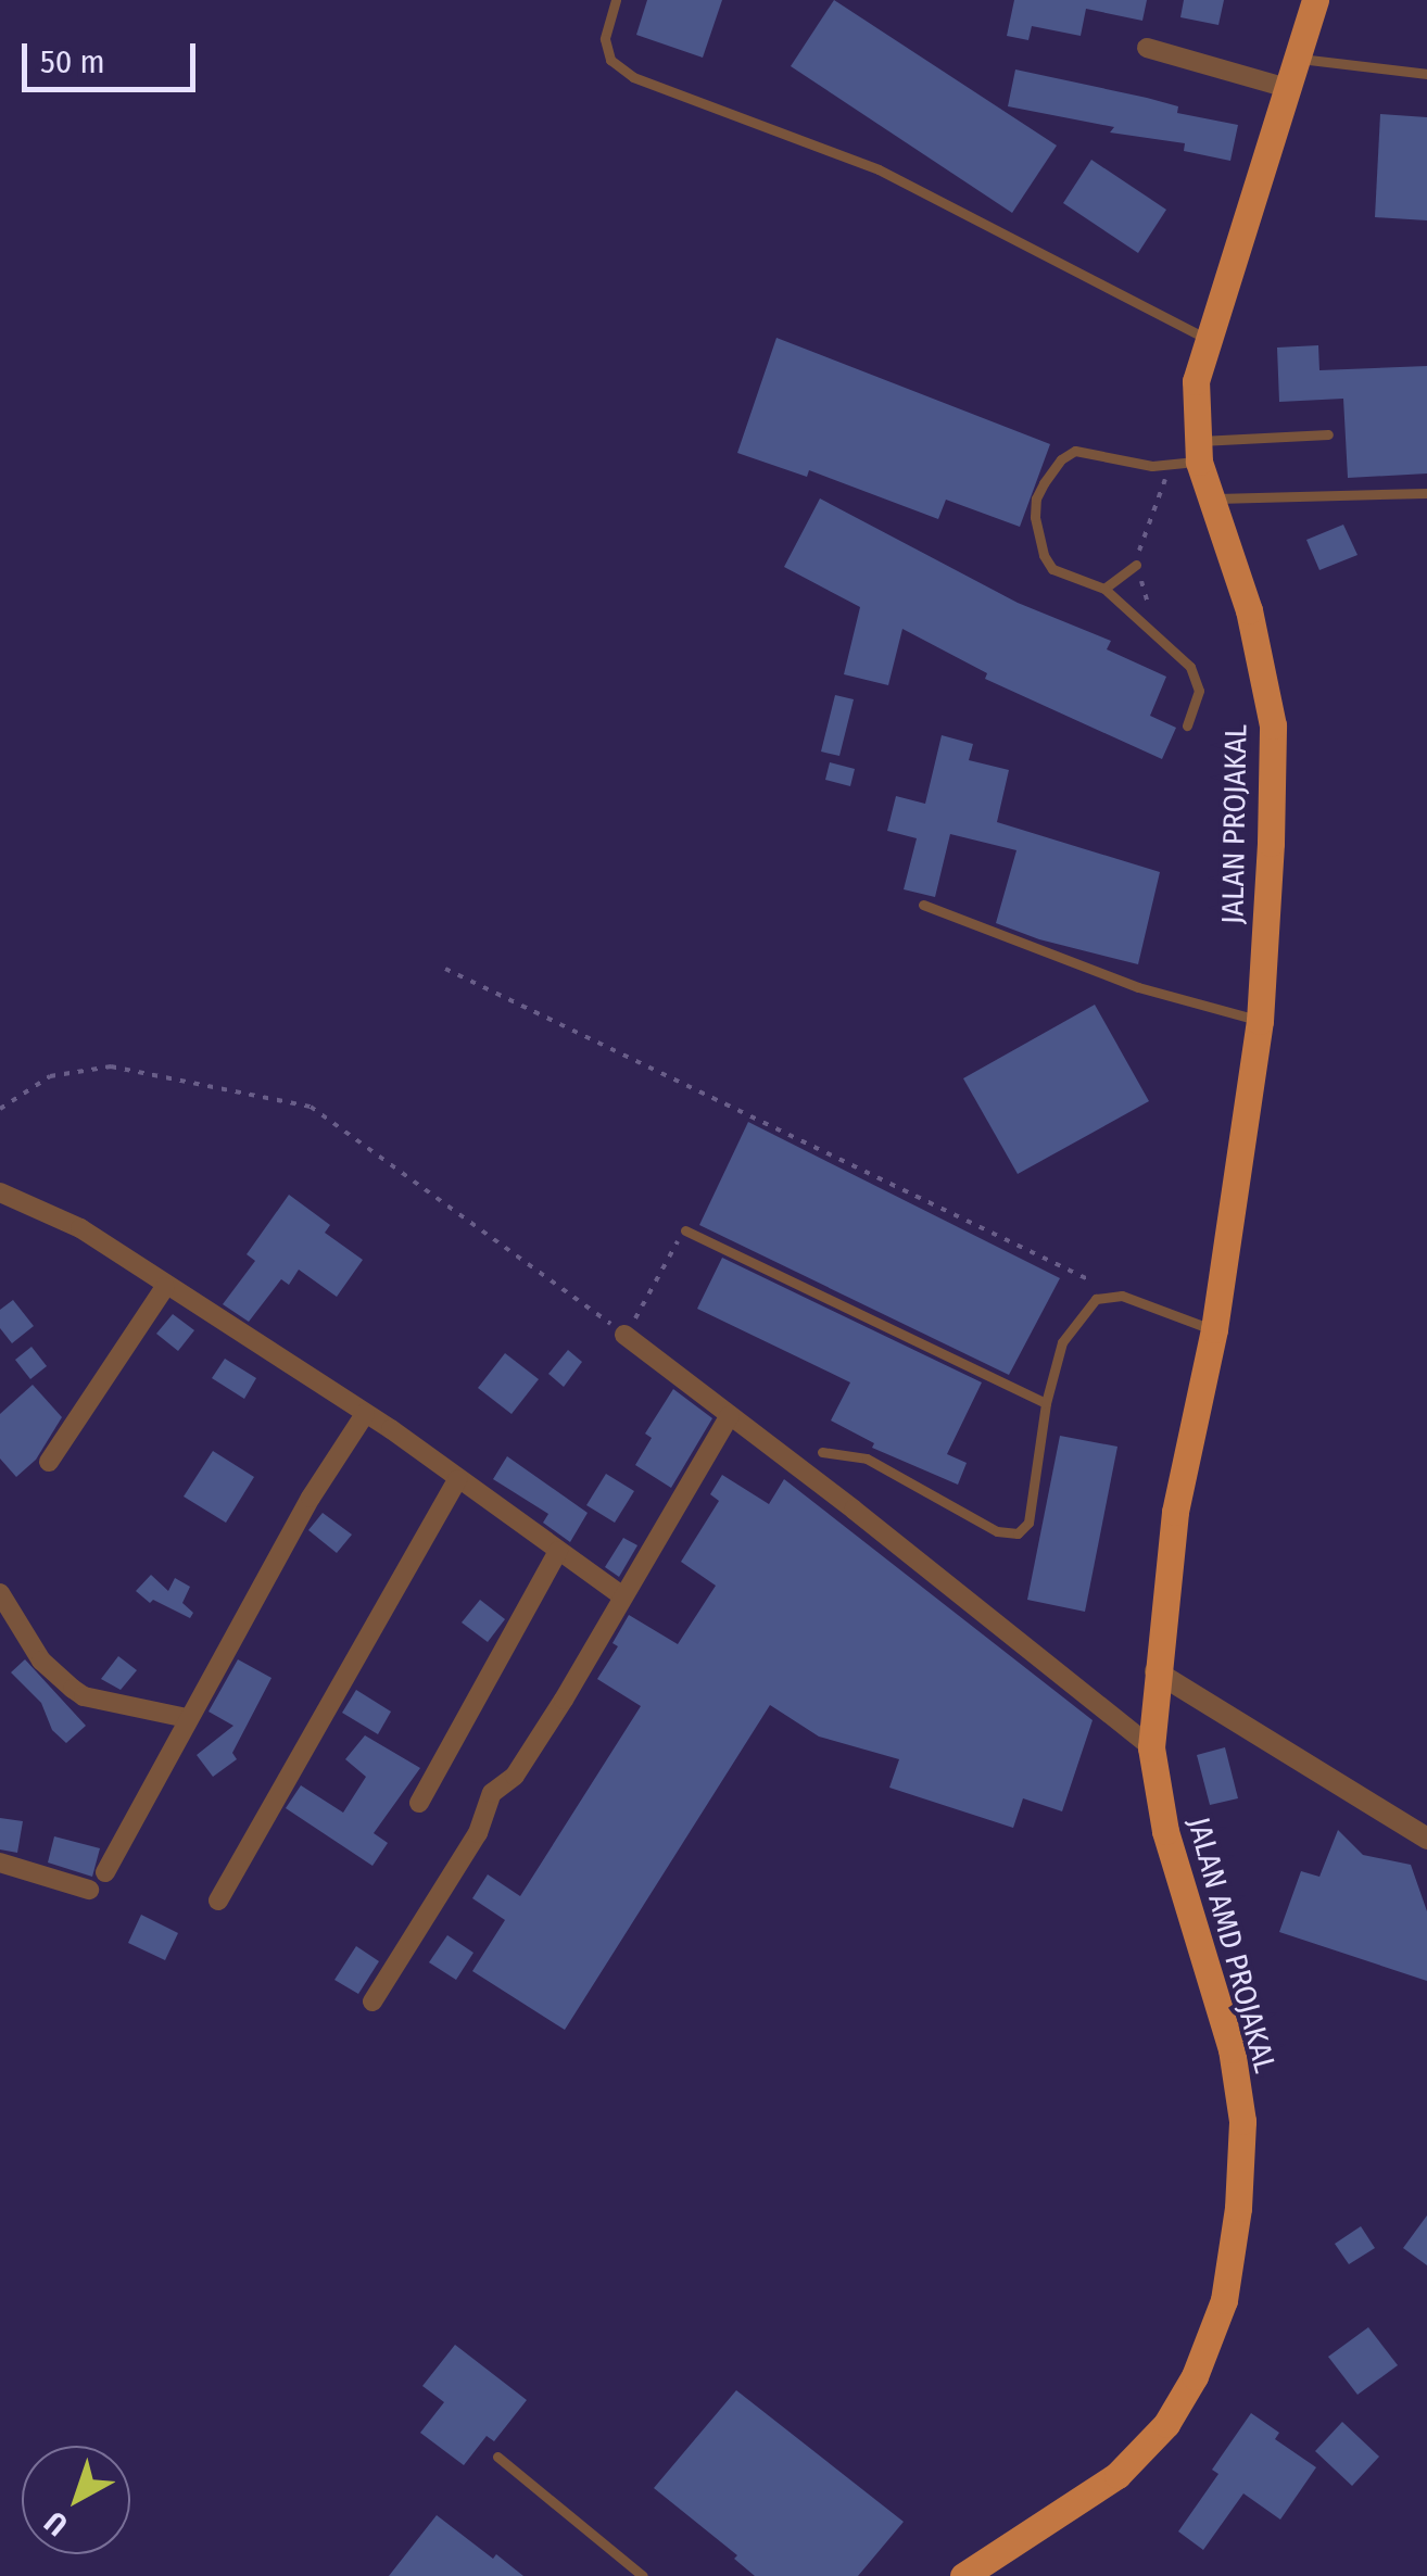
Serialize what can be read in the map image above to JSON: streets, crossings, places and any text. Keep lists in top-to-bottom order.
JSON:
{
  "streets": {
    "main road": ["JALAN PROJAKAL", "JALAN AMD PROJAKAL"]
  },
  "crossings": [
    ["JALAN PROJAKAL", "JALAN AMD PROJAKAL"]
  ],
  "scale_bar": "50 m",
  "north": "bottom left"
}
